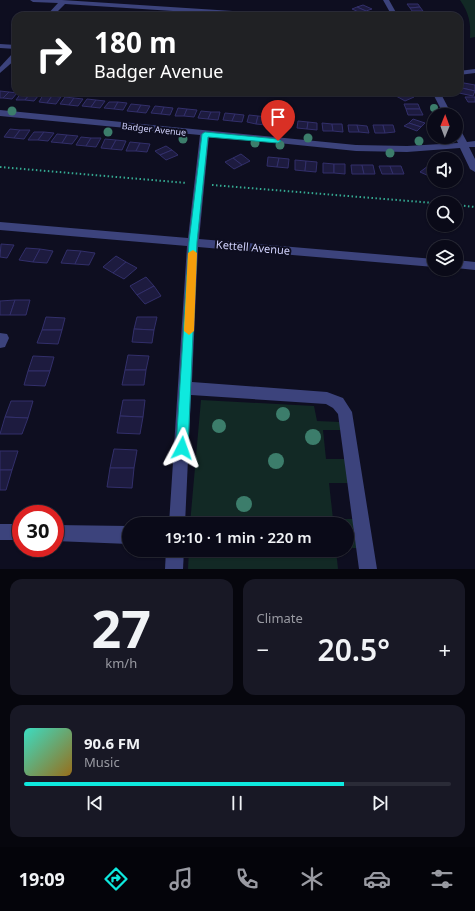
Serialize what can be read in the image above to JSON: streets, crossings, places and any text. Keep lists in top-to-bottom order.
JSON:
{
  "streets": {
    "street": ["Badger Avenue", "Kettell Avenue"]
  },
  "north": "top",
  "page": {
    "turn": ["180 m", "Badger Avenue"],
    "limit": "30",
    "trip": "19:10 · 1 min · 220 m",
    "tile": [
      ["27", "km/h"],
      "Climate"
    ],
    "heat": ["−", "20.5°", "+"],
    "song": ["90.6 FM", "Music"],
    "tabs": "19:09"
  }
}
